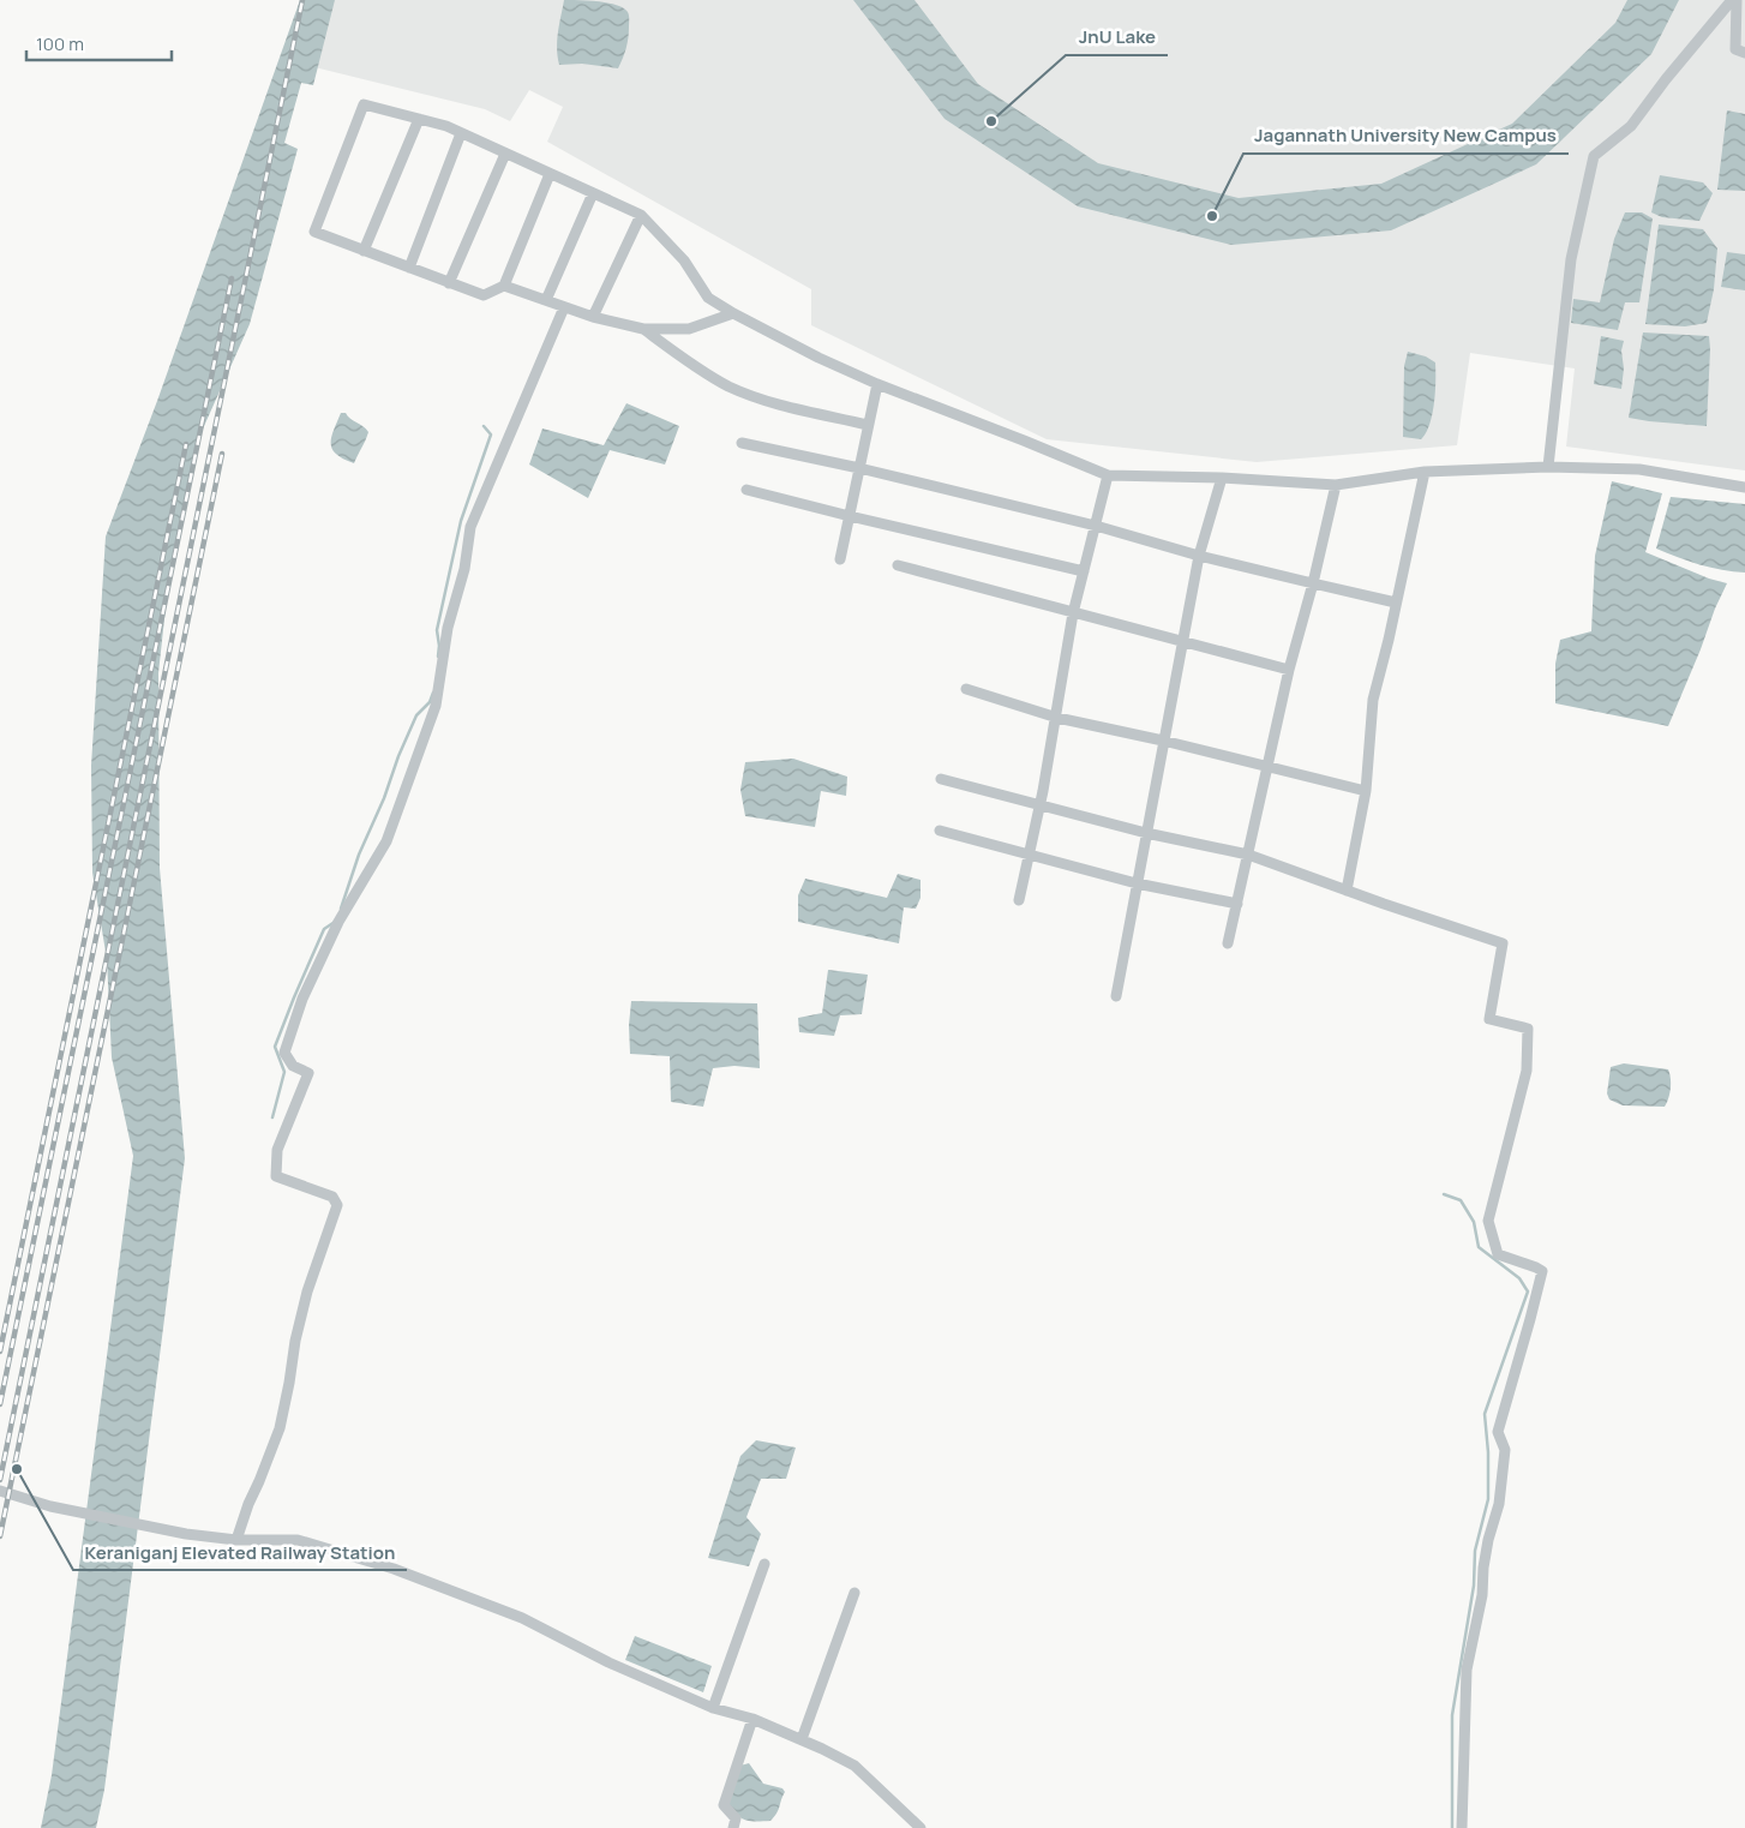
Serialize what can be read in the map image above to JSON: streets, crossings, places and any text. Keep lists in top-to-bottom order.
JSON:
{
  "places": ["JnU Lake", "Jagannath University New Campus", "Keraniganj Elevated Railway Station"],
  "scale_bar": "100 m"
}
